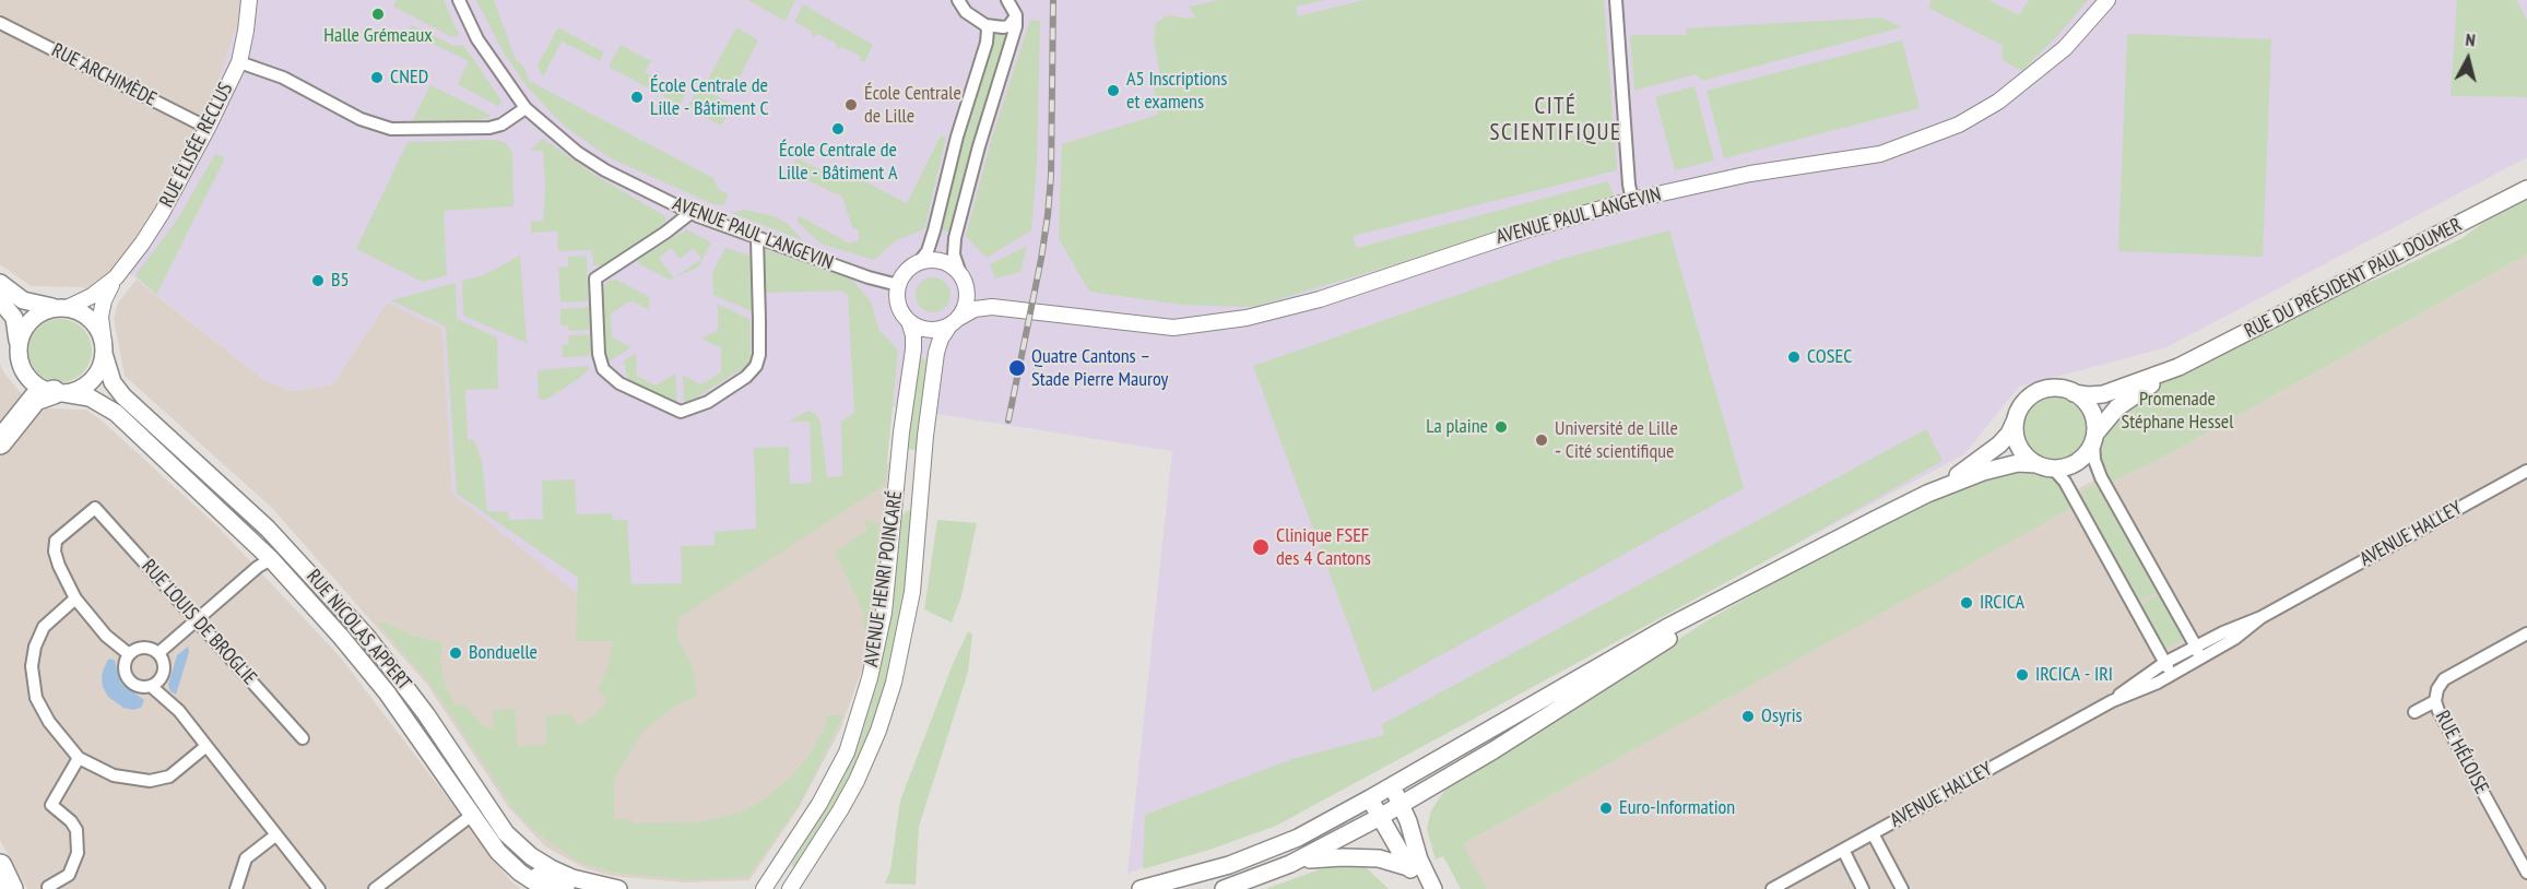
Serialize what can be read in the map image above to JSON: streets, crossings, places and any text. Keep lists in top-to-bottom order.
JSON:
{
  "streets": {
    "main road": ["RUE DU PRÉSIDENT PAUL DOUMER", "RUE NICOLAS APPERT"],
    "street": [
      "RUE ARCHIMÈDE",
      "RUE ÉLISÉE RECLUS",
      "AVENUE PAUL LANGEVIN",
      "AVENUE HALLEY",
      "AVENUE HENRI POINCARÉ",
      "RUE LOUIS DE BROGLIE",
      "RUE HÉLOISE"
    ]
  },
  "crossings": [
    ["RUE ARCHIMÈDE", "RUE ÉLISÉE RECLUS"],
    ["RUE ÉLISÉE RECLUS", "RUE NICOLAS APPERT"],
    ["AVENUE PAUL LANGEVIN", "AVENUE HENRI POINCARÉ"]
  ],
  "districts": ["CITÉ SCIENTIFIQUE"],
  "parks": ["Promenade Stéphane Hessel"],
  "places": [
    "Halle Grémeaux",
    "CNED",
    "A5 Inscriptions et examens",
    "École Centrale de Lille - Bâtiment C",
    "École Centrale de Lille",
    "École Centrale de Lille - Bâtiment A",
    "B5",
    "COSEC",
    "Quatre Cantons – Stade Pierre Mauroy",
    "La plaine",
    "Université de Lille ‐ Cité scientifique",
    "Clinique FSEF des 4 Cantons",
    "IRCICA",
    "Bonduelle",
    "IRCICA - IRI",
    "Osyris",
    "Euro-Information"
  ],
  "north": "top"
}
